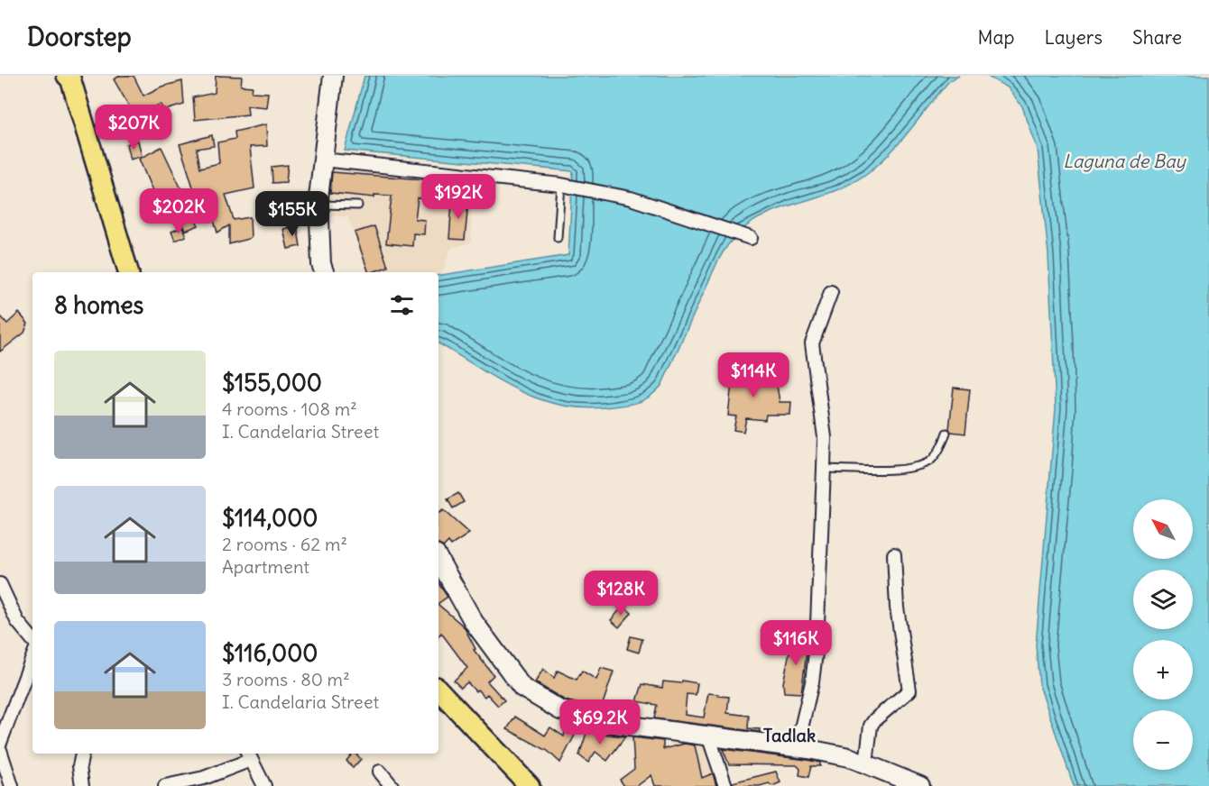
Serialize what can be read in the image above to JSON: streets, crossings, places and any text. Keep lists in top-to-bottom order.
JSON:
{
  "districts": ["Tadlak"],
  "water": ["Laguna de Bay"],
  "north": "top left",
  "page": {
    "header": "Doorstep",
    "nav": ["Map", "Layers", "Share"],
    "price": [
      "$207K",
      "$192K",
      "$202K",
      "$155K",
      "$114K",
      "$128K",
      "$116K",
      "$69.2K"
    ],
    "heading": "8 homes",
    "list": [
      {
        "name": "$155,000",
        "note": "4 rooms · 108 m² · I. Candelaria Street"
      },
      {
        "name": "$114,000",
        "note": "2 rooms · 62 m² · Apartment"
      },
      {
        "name": "$116,000",
        "note": "3 rooms · 80 m² · I. Candelaria Street"
      }
    ],
    "map_buttons": ["+", "−"]
  }
}
